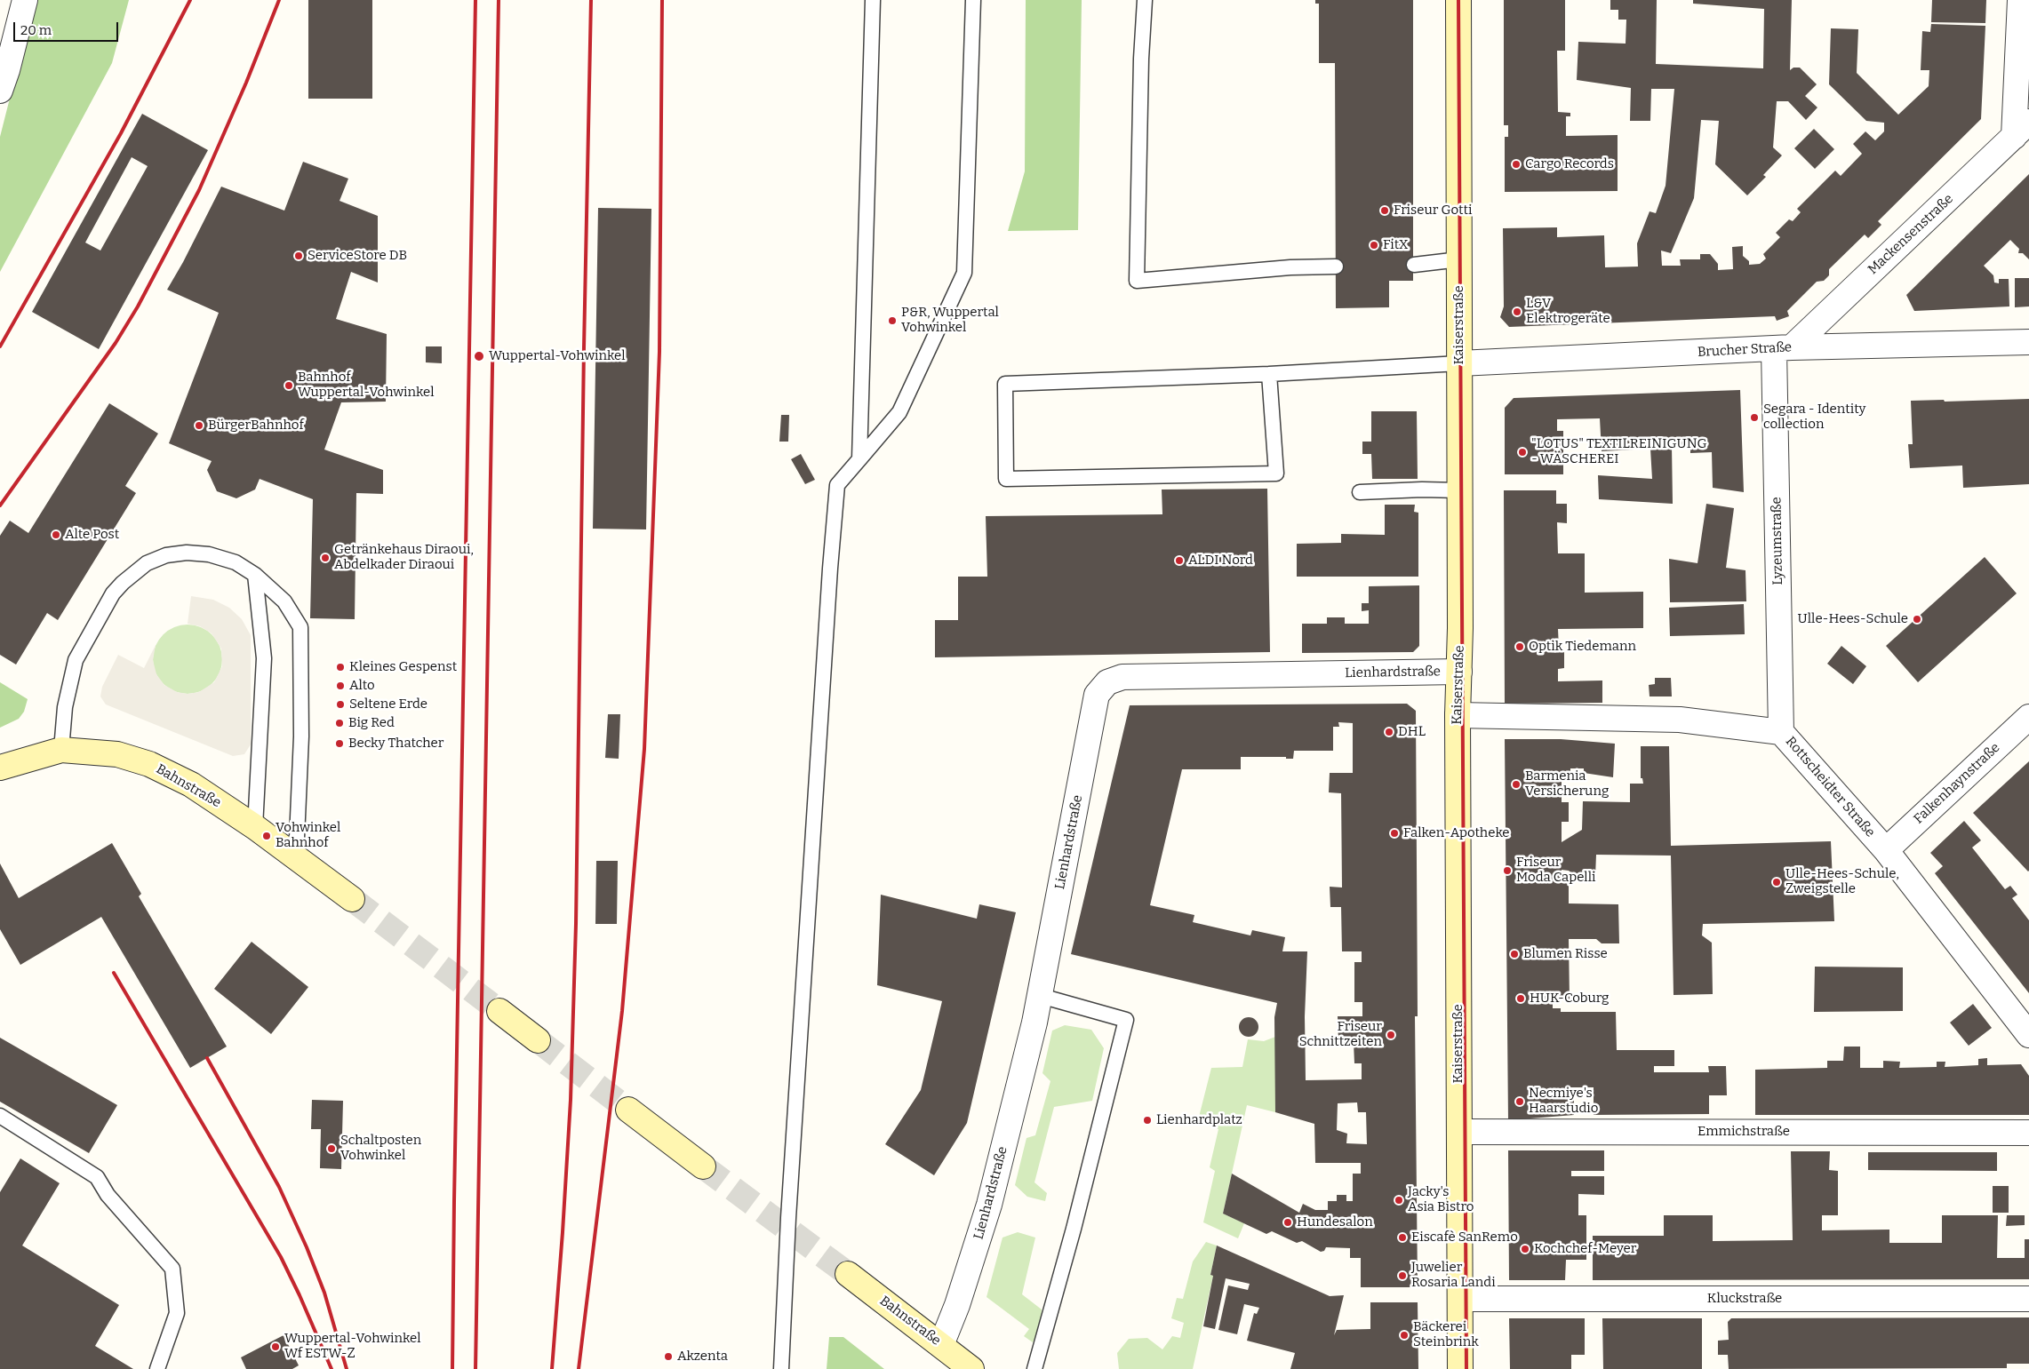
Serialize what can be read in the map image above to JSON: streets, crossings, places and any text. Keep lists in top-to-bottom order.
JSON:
{
  "streets": {
    "main road": ["Kaiserstraße", "Bahnstraße"],
    "street": [
      "Mackensenstraße",
      "Brucher Straße",
      "Lyzeumstraße",
      "Lienhardstraße",
      "Falkenhaynstraße",
      "Rottscheidter Straße",
      "Emmichstraße",
      "Kluckstraße"
    ]
  },
  "crossings": [
    ["Mackensenstraße", "Brucher Straße"],
    ["Mackensenstraße", "Lyzeumstraße"],
    ["Kaiserstraße", "Brucher Straße"],
    ["Kaiserstraße", "Lienhardstraße"],
    ["Kaiserstraße", "Rottscheidter Straße"],
    ["Kaiserstraße", "Emmichstraße"],
    ["Kaiserstraße", "Kluckstraße"],
    ["Brucher Straße", "Lyzeumstraße"],
    ["Lyzeumstraße", "Rottscheidter Straße"],
    ["Lienhardstraße", "Bahnstraße"],
    ["Falkenhaynstraße", "Rottscheidter Straße"]
  ],
  "places": [
    "Cargo Records",
    "Friseur Gotti",
    "FitX",
    "ServiceStore DB",
    "L&V Elektrogeräte",
    "P&R, Wuppertal Vohwinkel",
    "Wuppertal-Vohwinkel",
    "Bahnhof Wuppertal-Vohwinkel",
    "Segara - Identity collection",
    "BürgerBahnhof",
    "\"LOTUS\" TEXTILREINIGUNG - WÄSCHEREI",
    "Alte Post",
    "Getränkehaus Diraoui, Abdelkader Diraoui",
    "ALDI Nord",
    "Ulle-Hees-Schule",
    "Optik Tiedemann",
    "Kleines Gespenst",
    "Alto",
    "Seltene Erde",
    "Big Red",
    "DHL",
    "Becky Thatcher",
    "Barmenia Versicherung",
    "Falken-Apotheke",
    "Vohwinkel Bahnhof",
    "Friseur Moda Capelli",
    "Ulle-Hees-Schule, Zweigstelle",
    "Blumen Risse",
    "HUK-Coburg",
    "Friseur Schnittzeiten",
    "Necmiye's Haarstudio",
    "Lienhardplatz",
    "Schaltposten Vohwinkel",
    "Jacky's Asia Bistro",
    "Hundesalon",
    "Eiscafè SanRemo",
    "Kochchef-Meyer",
    "Juwelier Rosaria Landi",
    "Bäckerei Steinbrink",
    "Wuppertal-Vohwinkel Wf ESTW-Z",
    "Akzenta"
  ],
  "scale_bar": "20 m"
}
